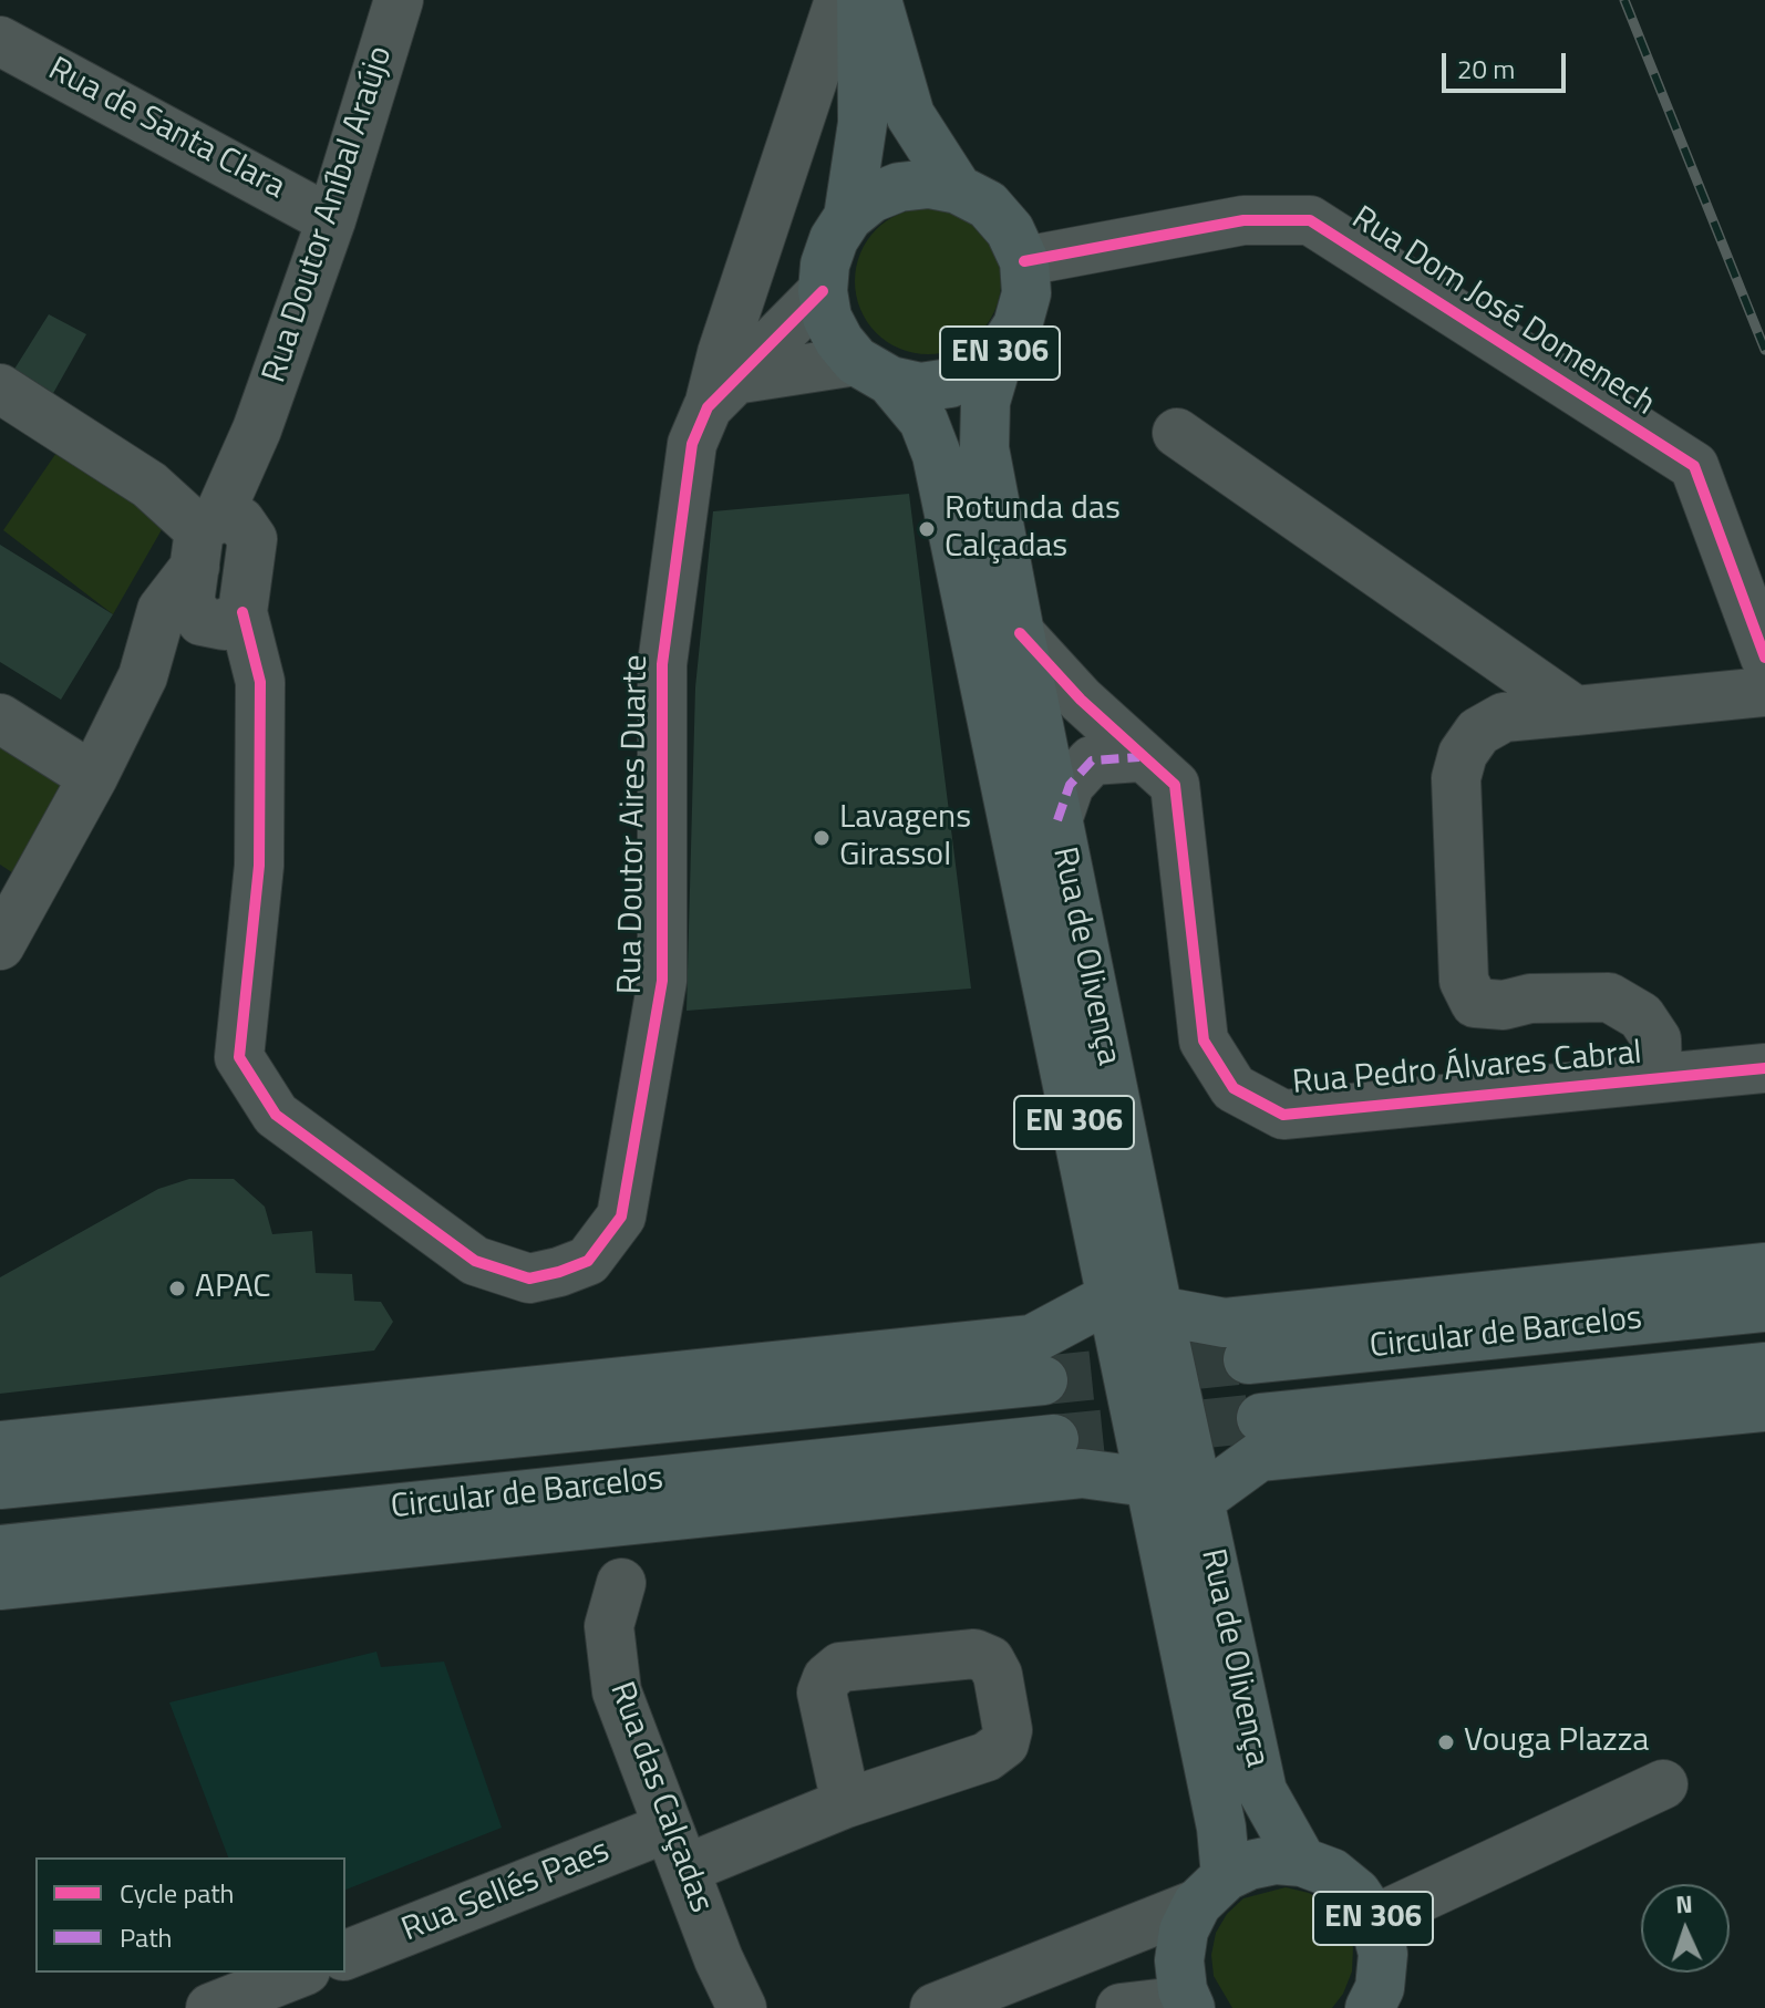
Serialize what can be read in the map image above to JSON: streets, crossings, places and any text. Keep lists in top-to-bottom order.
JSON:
{
  "streets": {
    "main road": ["EN 306", "Rua de Olivença", "Circular de Barcelos"],
    "street": [
      "Rua de Santa Clara",
      "Rua Doutor Aníbal Araújo",
      "Rua Dom José Domenech",
      "Rua Doutor Aires Duarte",
      "Rua Pedro Álvares Cabral",
      "Rua das Calçadas",
      "Rua Sellés Paes"
    ]
  },
  "crossings": [
    ["Rua de Santa Clara", "Rua Doutor Aníbal Araújo"],
    ["Rua Doutor Aníbal Araújo", "Rua Doutor Aires Duarte"],
    ["Rua Dom José Domenech", "EN 306"],
    ["Rua Dom José Domenech", "Rua Doutor Aires Duarte"],
    ["Rua Dom José Domenech", "Rua de Olivença"],
    ["EN 306", "Rua Doutor Aires Duarte"],
    ["EN 306", "Rua de Olivença"],
    ["Rua Doutor Aires Duarte", "Rua de Olivença"],
    ["Rua de Olivença", "Rua Pedro Álvares Cabral"],
    ["Rua das Calçadas", "Rua Sellés Paes"]
  ],
  "places": [
    "Rotunda das Calçadas",
    "Lavagens Girassol",
    "APAC",
    "Vouga Plazza"
  ],
  "legend": ["Cycle path", "Path"],
  "scale_bar": "20 m",
  "north": "top"
}
